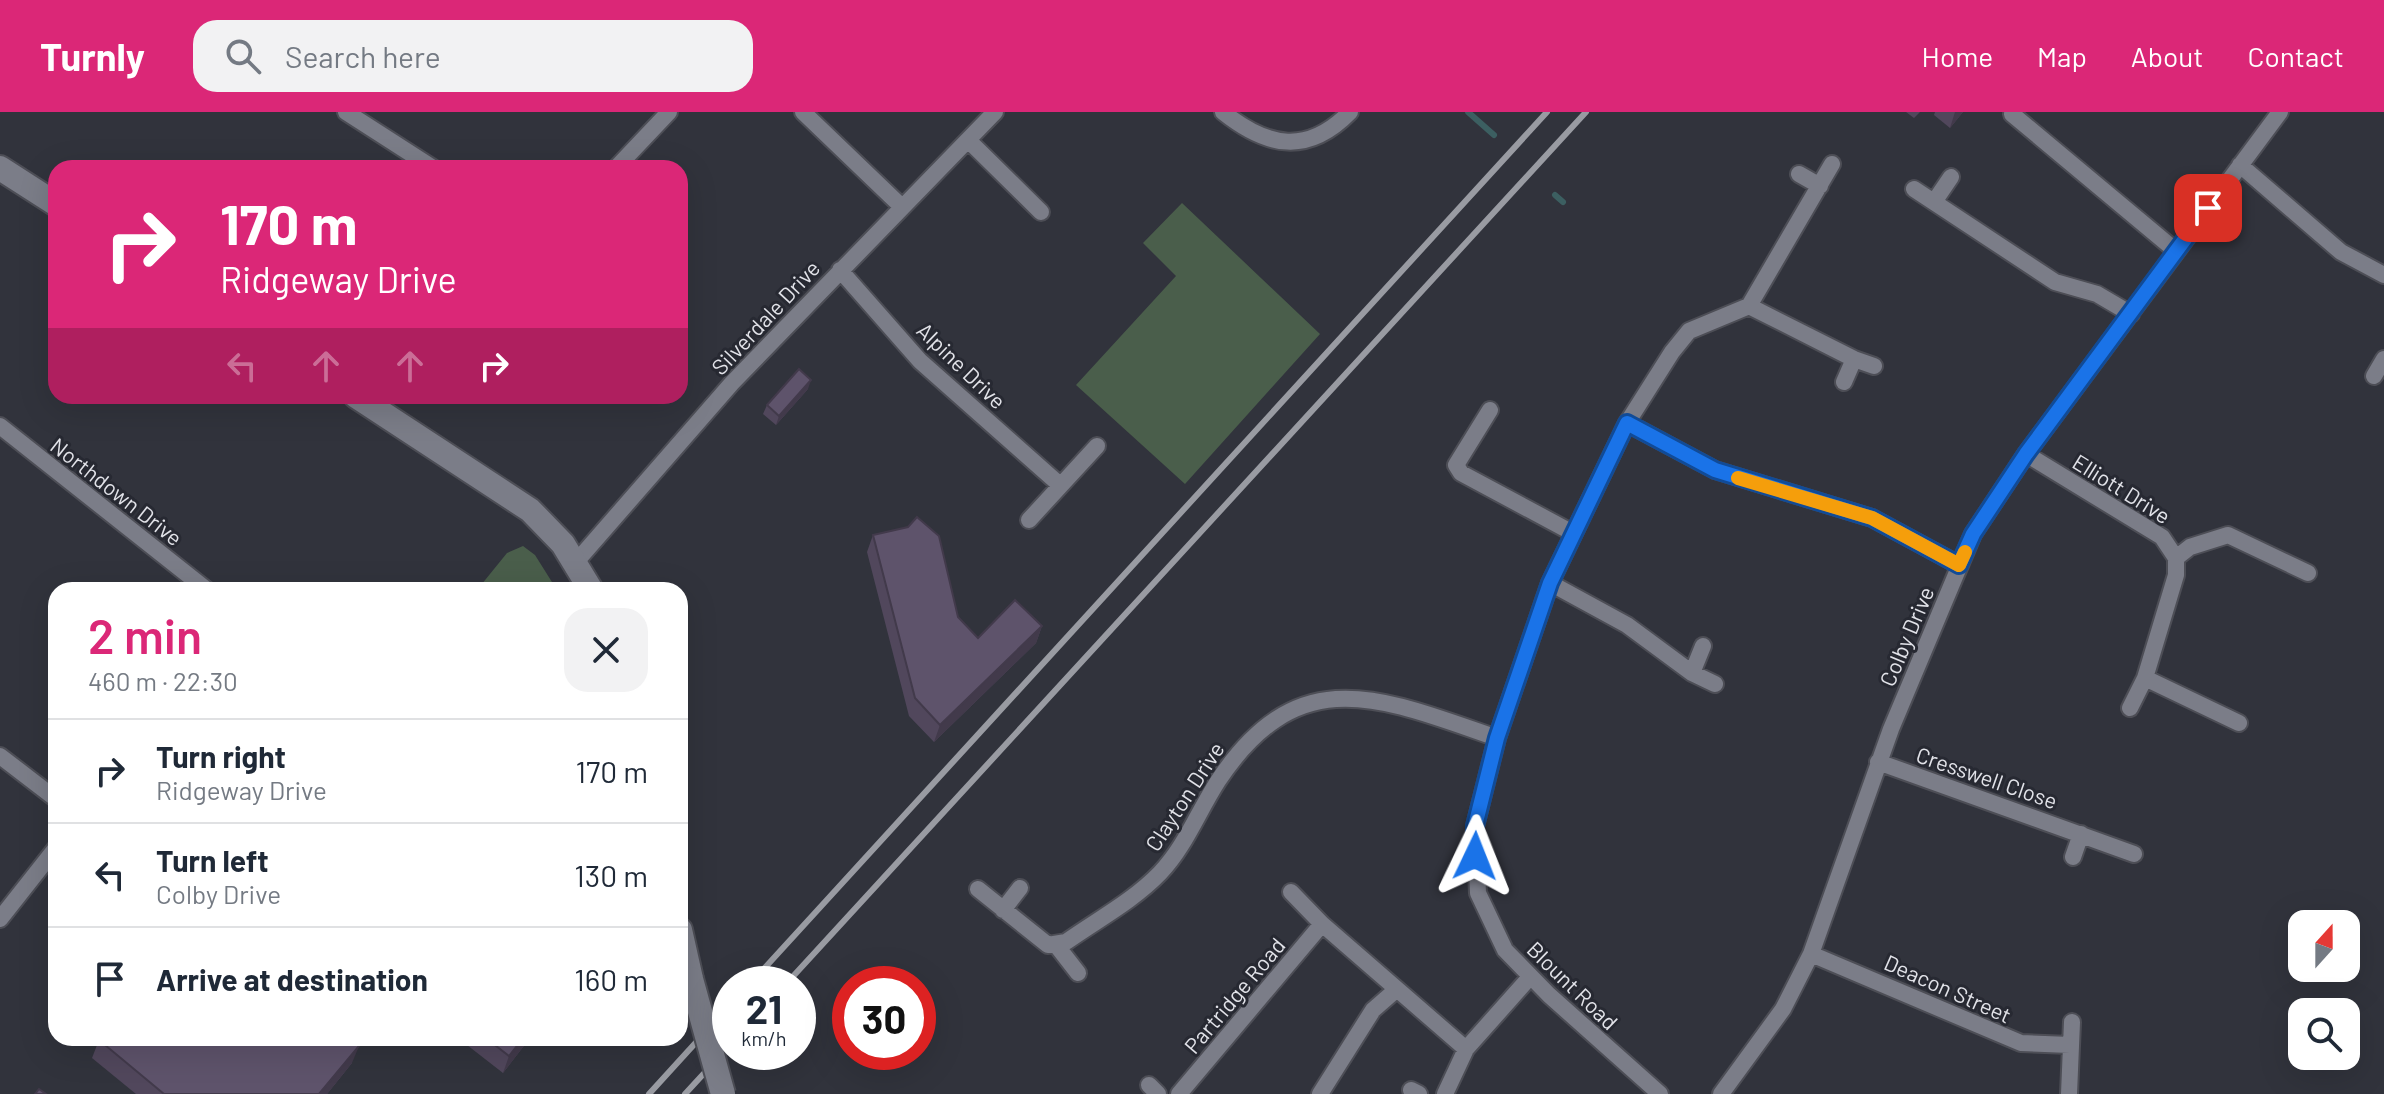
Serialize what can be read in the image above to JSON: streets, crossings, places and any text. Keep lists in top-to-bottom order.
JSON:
{
  "streets": {
    "street": [
      "Silverdale Drive",
      "Alpine Drive",
      "Elliott Drive",
      "Northdown Drive",
      "Colby Drive",
      "Cresswell Close",
      "Clayton Drive",
      "Blount Road",
      "Deacon Street",
      "Partridge Road"
    ]
  },
  "crossings": [
    ["Silverdale Drive", "Alpine Drive"],
    ["Elliott Drive", "Colby Drive"],
    ["Colby Drive", "Cresswell Close"],
    ["Colby Drive", "Deacon Street"],
    ["Clayton Drive", "Blount Road"]
  ],
  "north": "top",
  "page": {
    "header": "Turnly",
    "search": "Search here",
    "nav": [
      "Home",
      "Map",
      "About",
      "Contact"
    ],
    "turn": ["170 m", "Ridgeway Drive"],
    "heading": ["2 min", "460 m · 22:30"],
    "list": [
      {
        "name": "Turn right",
        "note": "Ridgeway Drive",
        "value": "170 m"
      },
      {
        "name": "Turn left",
        "note": "Colby Drive",
        "value": "130 m"
      },
      {
        "name": "Arrive at destination",
        "value": "160 m"
      }
    ],
    "speed": "21 km/h",
    "limit": "30"
  }
}
